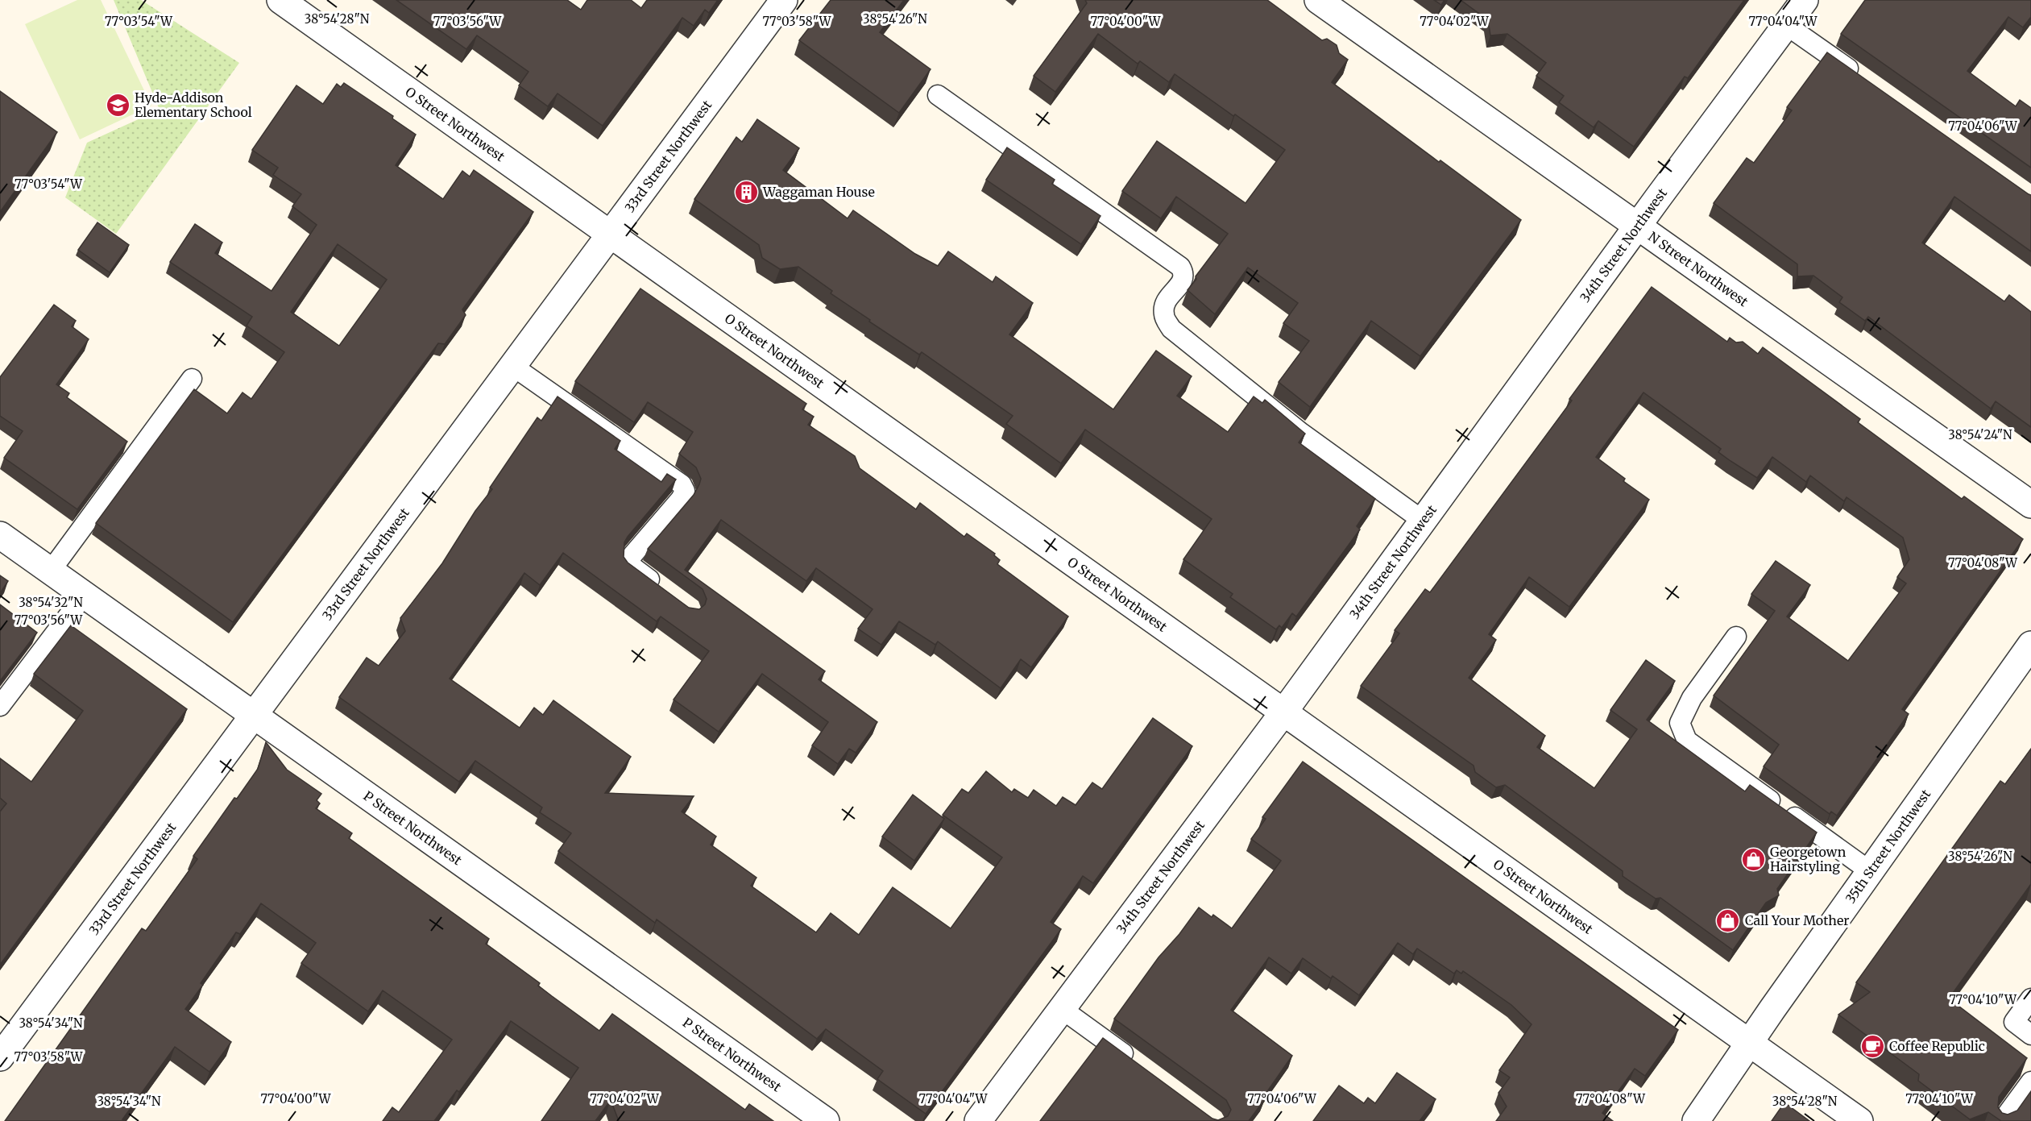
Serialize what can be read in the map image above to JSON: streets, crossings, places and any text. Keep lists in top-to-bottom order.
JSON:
{
  "streets": {
    "street": [
      "O Street Northwest",
      "33rd Street Northwest",
      "34th Street Northwest",
      "N Street Northwest",
      "P Street Northwest",
      "35th Street Northwest"
    ]
  },
  "crossings": [
    ["O Street Northwest", "33rd Street Northwest"],
    ["O Street Northwest", "34th Street Northwest"],
    ["O Street Northwest", "35th Street Northwest"],
    ["33rd Street Northwest", "P Street Northwest"],
    ["34th Street Northwest", "N Street Northwest"]
  ],
  "places": {
    "school or university": ["Hyde-Addison Elementary School"],
    "building": ["Waggaman House"],
    "shop": ["Georgetown Hairstyling", "Call Your Mother"],
    "cafe": ["Coffee Republic"]
  },
  "coordinates": [
    "38°54'28\"N",
    "38°54'26\"N",
    "77°03'54\"W",
    "77°03'56\"W",
    "77°03'58\"W",
    "77°04'00\"W",
    "77°04'02\"W",
    "77°04'04\"W",
    "77°04'06\"W",
    "38°54'24\"N",
    "77°04'08\"W",
    "38°54'32\"N",
    "77°04'10\"W",
    "38°54'34\"N"
  ]
}
